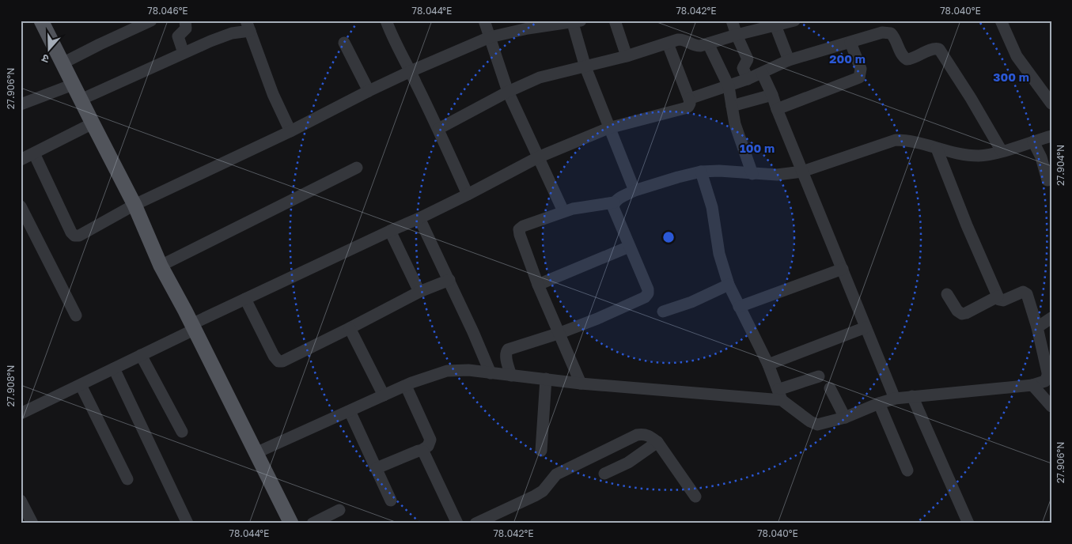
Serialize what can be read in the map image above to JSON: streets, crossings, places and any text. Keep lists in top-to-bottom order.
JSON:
{
  "north": "bottom",
  "coordinates": [
    "78.046°E",
    "78.044°E",
    "78.042°E",
    "78.040°E",
    "27.906°N",
    "27.904°N",
    "27.908°N"
  ],
  "rings": ["200 m", "300 m", "100 m"]
}
